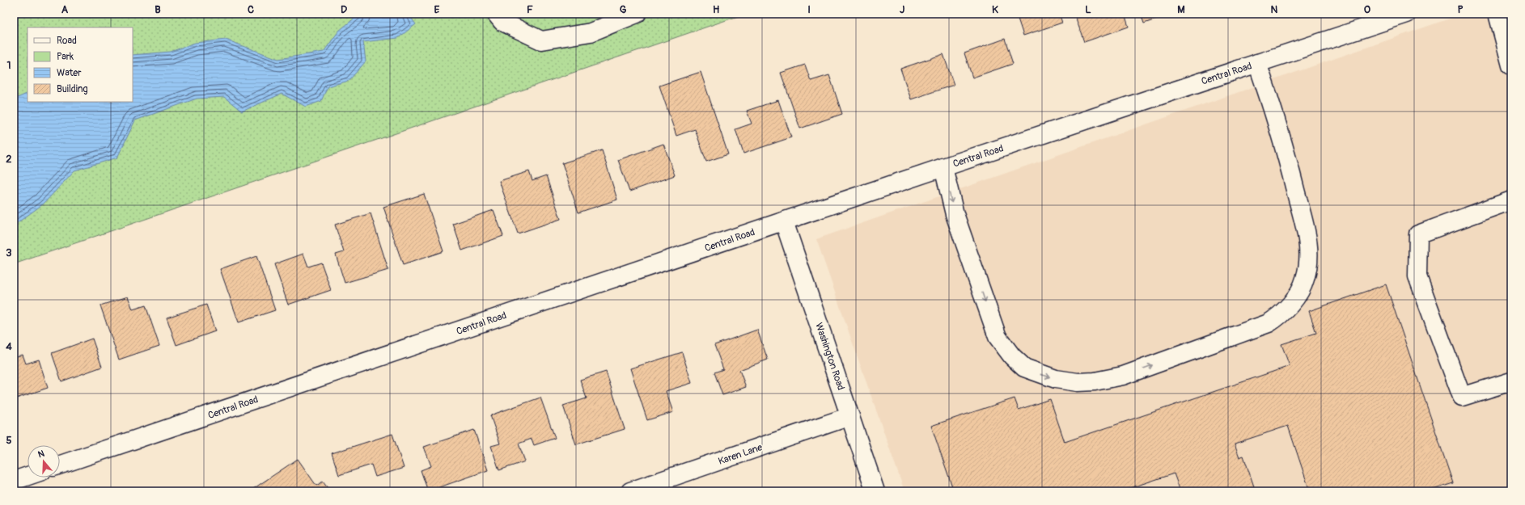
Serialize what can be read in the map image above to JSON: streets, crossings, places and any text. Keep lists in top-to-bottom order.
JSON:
{
  "streets": {
    "main road": ["Central Road", "Washington Road", "Karen Lane"]
  },
  "crossings": [
    ["Central Road", "Washington Road"],
    ["Washington Road", "Karen Lane"]
  ],
  "legend": [
    "Road",
    "Park",
    "Water",
    "Building"
  ],
  "north": "top",
  "grid": {
    "columns": [
      "A",
      "B",
      "C",
      "D",
      "E",
      "F",
      "G",
      "H",
      "I",
      "J",
      "K",
      "L",
      "M",
      "N",
      "O",
      "P"
    ],
    "rows": [
      "1",
      "2",
      "3",
      "4",
      "5"
    ]
  }
}
